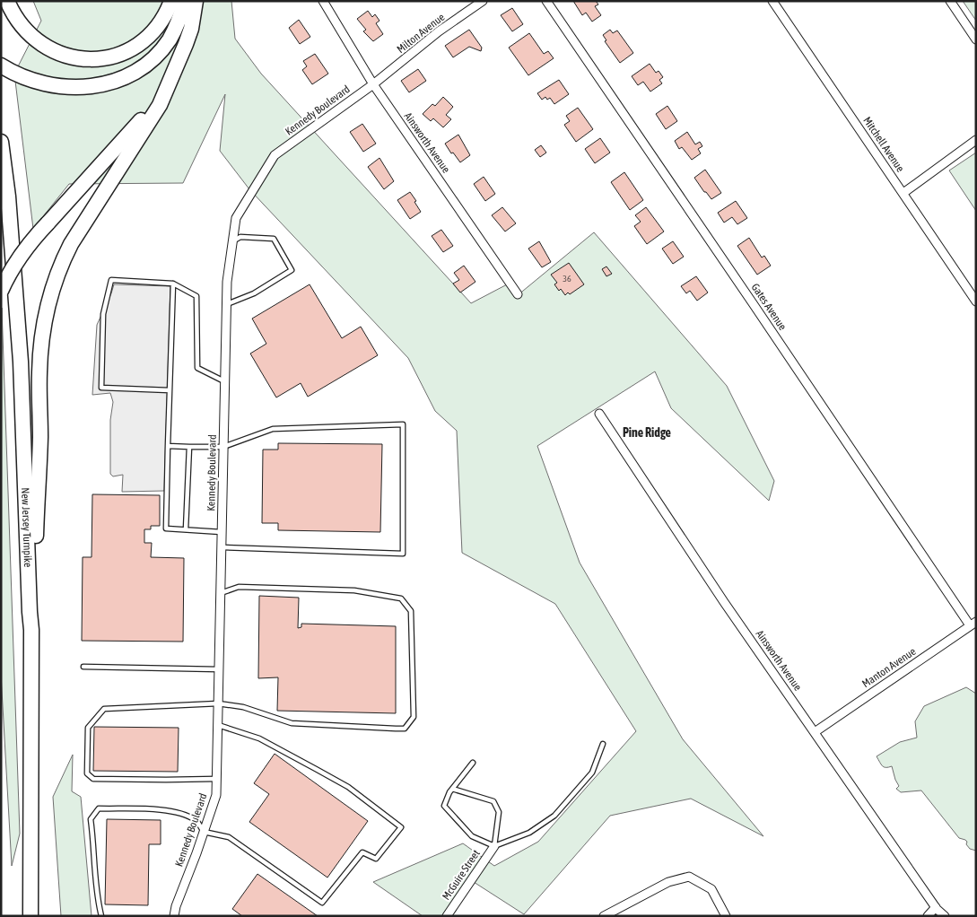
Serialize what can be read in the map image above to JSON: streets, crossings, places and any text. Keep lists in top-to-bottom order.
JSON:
{
  "streets": {
    "highway": ["New Jersey Turnpike"],
    "street": [
      "Milton Avenue",
      "Kennedy Boulevard",
      "Ainsworth Avenue",
      "Mitchell Avenue",
      "Gates Avenue",
      "Manton Avenue",
      "McGuire Street"
    ]
  },
  "crossings": [
    ["Milton Avenue", "Kennedy Boulevard"],
    ["Milton Avenue", "Ainsworth Avenue"],
    ["Kennedy Boulevard", "Ainsworth Avenue"],
    ["Ainsworth Avenue", "Manton Avenue"],
    ["Gates Avenue", "Manton Avenue"]
  ],
  "districts": ["Pine Ridge"],
  "house_numbers": ["36"]
}
